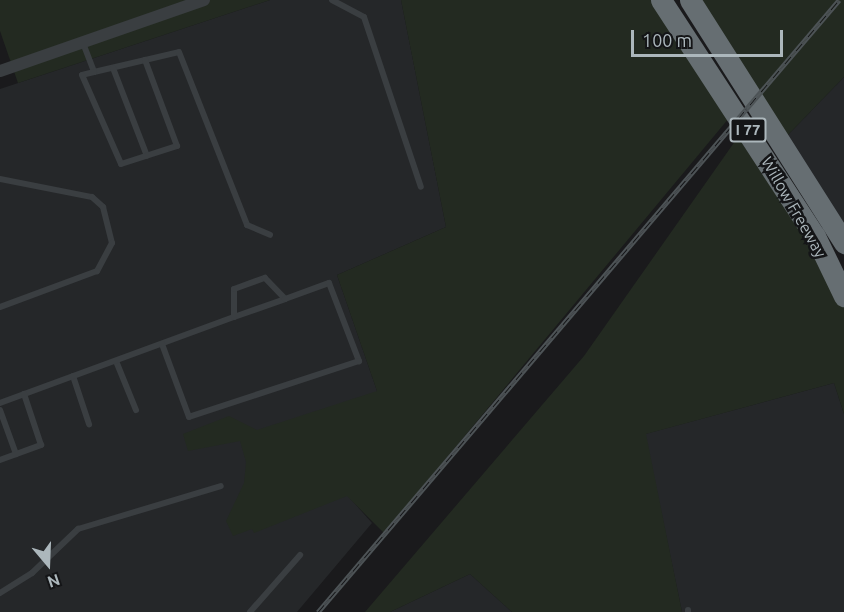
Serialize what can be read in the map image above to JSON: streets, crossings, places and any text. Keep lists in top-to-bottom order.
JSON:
{
  "streets": {
    "highway": ["I 77", "Willow Freeway"]
  },
  "scale_bar": "100 m",
  "north": "bottom"
}
